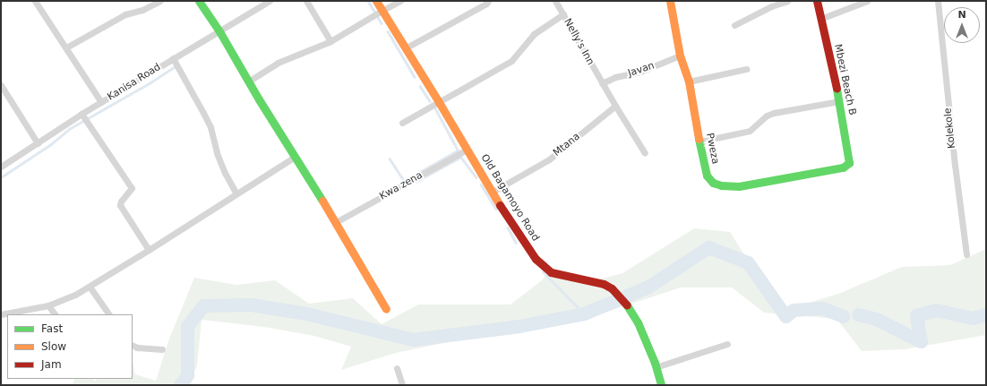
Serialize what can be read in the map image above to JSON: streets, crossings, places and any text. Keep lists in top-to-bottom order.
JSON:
{
  "streets": {
    "street": [
      "Nelly's Inn",
      "Javan",
      "Mbezi Beach B",
      "Kanisa Road",
      "Kolekole",
      "Mtana",
      "Pweza",
      "Kwa zena",
      "Old Bagamoyo Road"
    ]
  },
  "crossings": [
    ["Nelly's Inn", "Javan"],
    ["Javan", "Pweza"],
    ["Mbezi Beach B", "Pweza"],
    ["Mtana", "Old Bagamoyo Road"],
    ["Kwa zena", "Old Bagamoyo Road"]
  ],
  "legend": ["Fast", "Slow", "Jam"],
  "north": "top"
}
